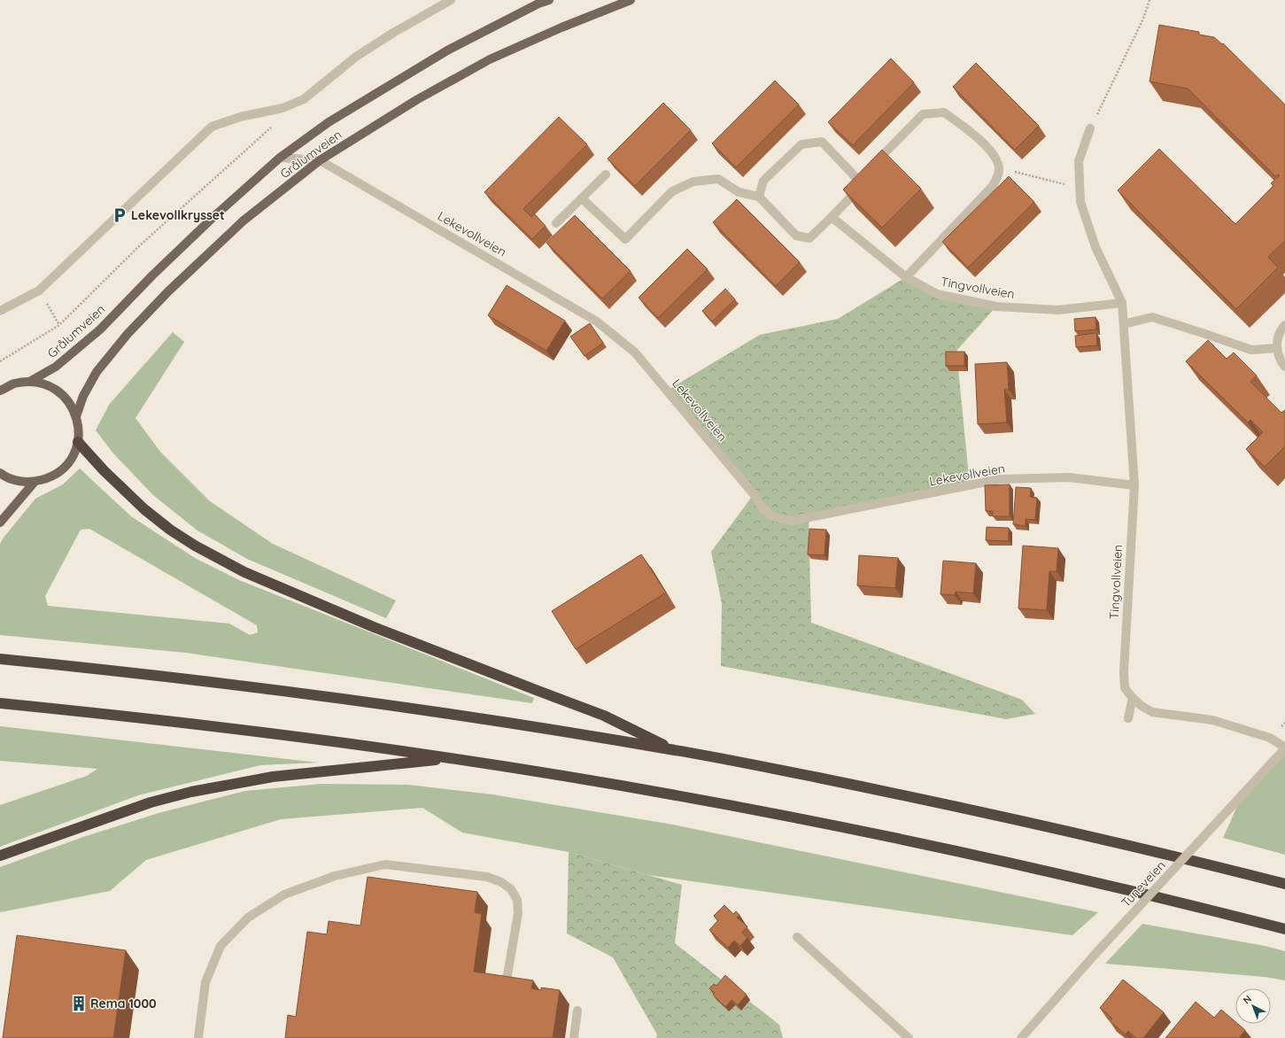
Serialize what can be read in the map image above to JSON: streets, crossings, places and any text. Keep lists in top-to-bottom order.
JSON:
{
  "streets": {
    "main road": ["Grålumveien"],
    "street": ["Lekevollveien", "Tingvollveien", "Tuneveien"]
  },
  "crossings": [
    ["Grålumveien", "Lekevollveien"],
    ["Lekevollveien", "Tingvollveien"],
    ["Tingvollveien", "Tuneveien"]
  ],
  "places": {
    "parking": ["Lekevollkrysset"],
    "building": ["Rema 1000"]
  },
  "north": "top left"
}
